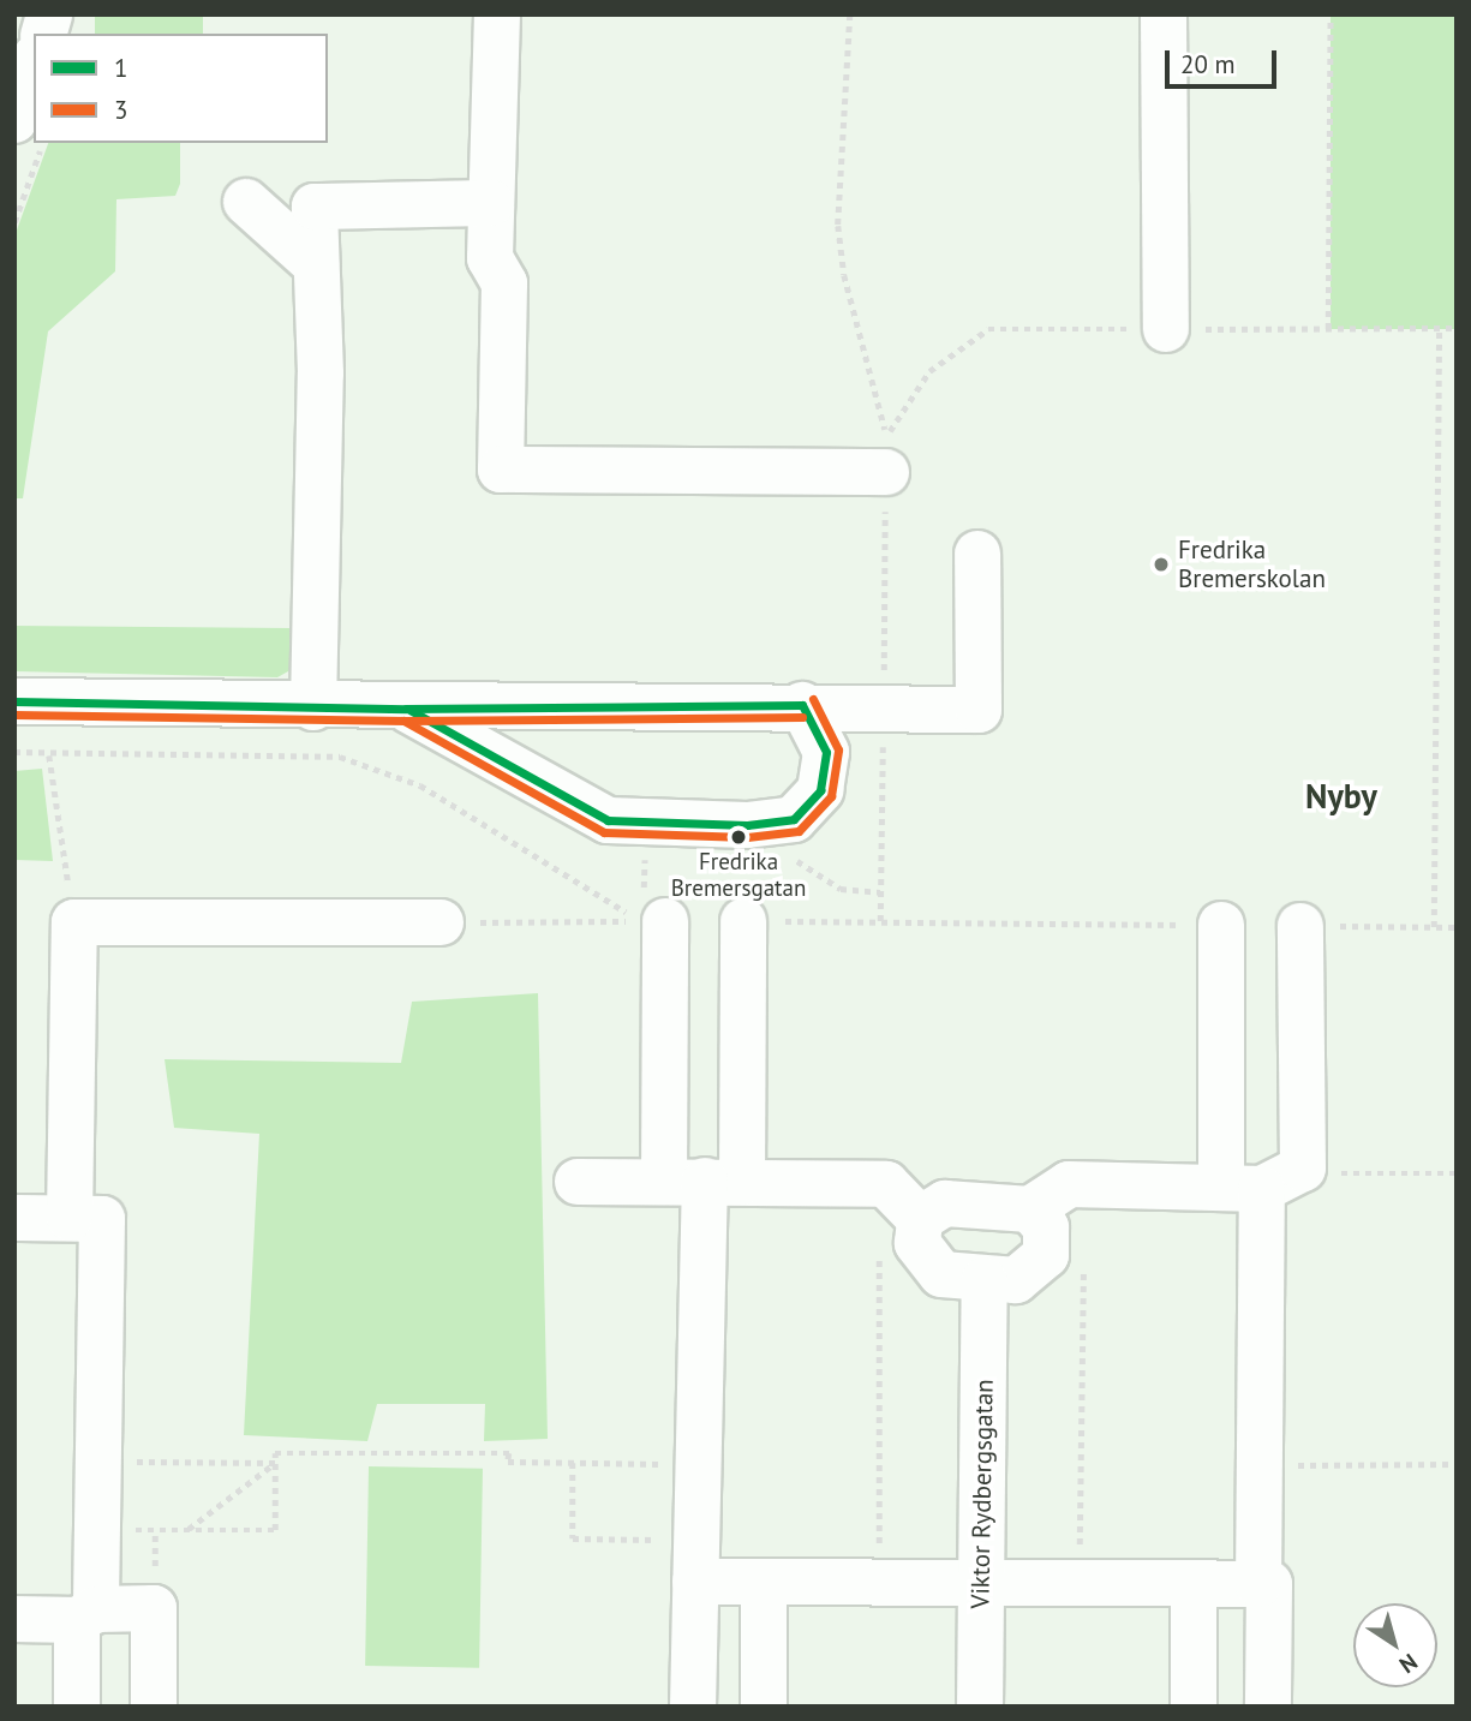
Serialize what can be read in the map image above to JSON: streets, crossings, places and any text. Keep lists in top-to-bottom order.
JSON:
{
  "streets": {
    "street": ["Viktor Rydbergsgatan"]
  },
  "districts": ["Nyby"],
  "places": ["Fredrika Bremerskolan", "Fredrika Bremersgatan"],
  "lines": ["transit line 3", "transit line 1"],
  "legend": ["1", "3"],
  "scale_bar": "20 m",
  "north": "bottom right"
}
